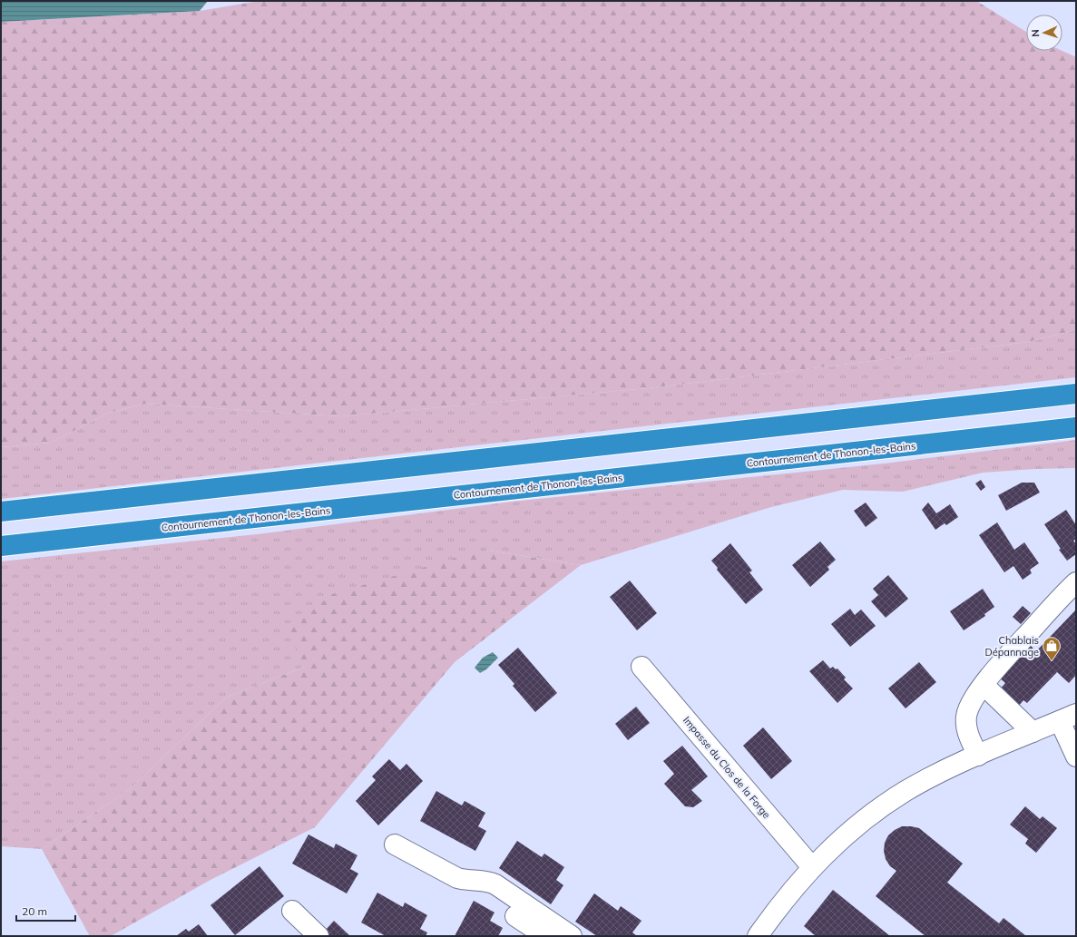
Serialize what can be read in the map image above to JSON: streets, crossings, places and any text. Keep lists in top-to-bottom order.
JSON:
{
  "streets": {
    "highway": ["Contournement de Thonon-les-Bains"],
    "street": ["Impasse du Clos de la Forge"]
  },
  "places": {
    "shop": ["Chablais Dépannage"]
  },
  "scale_bar": "20 m",
  "north": "left"
}
